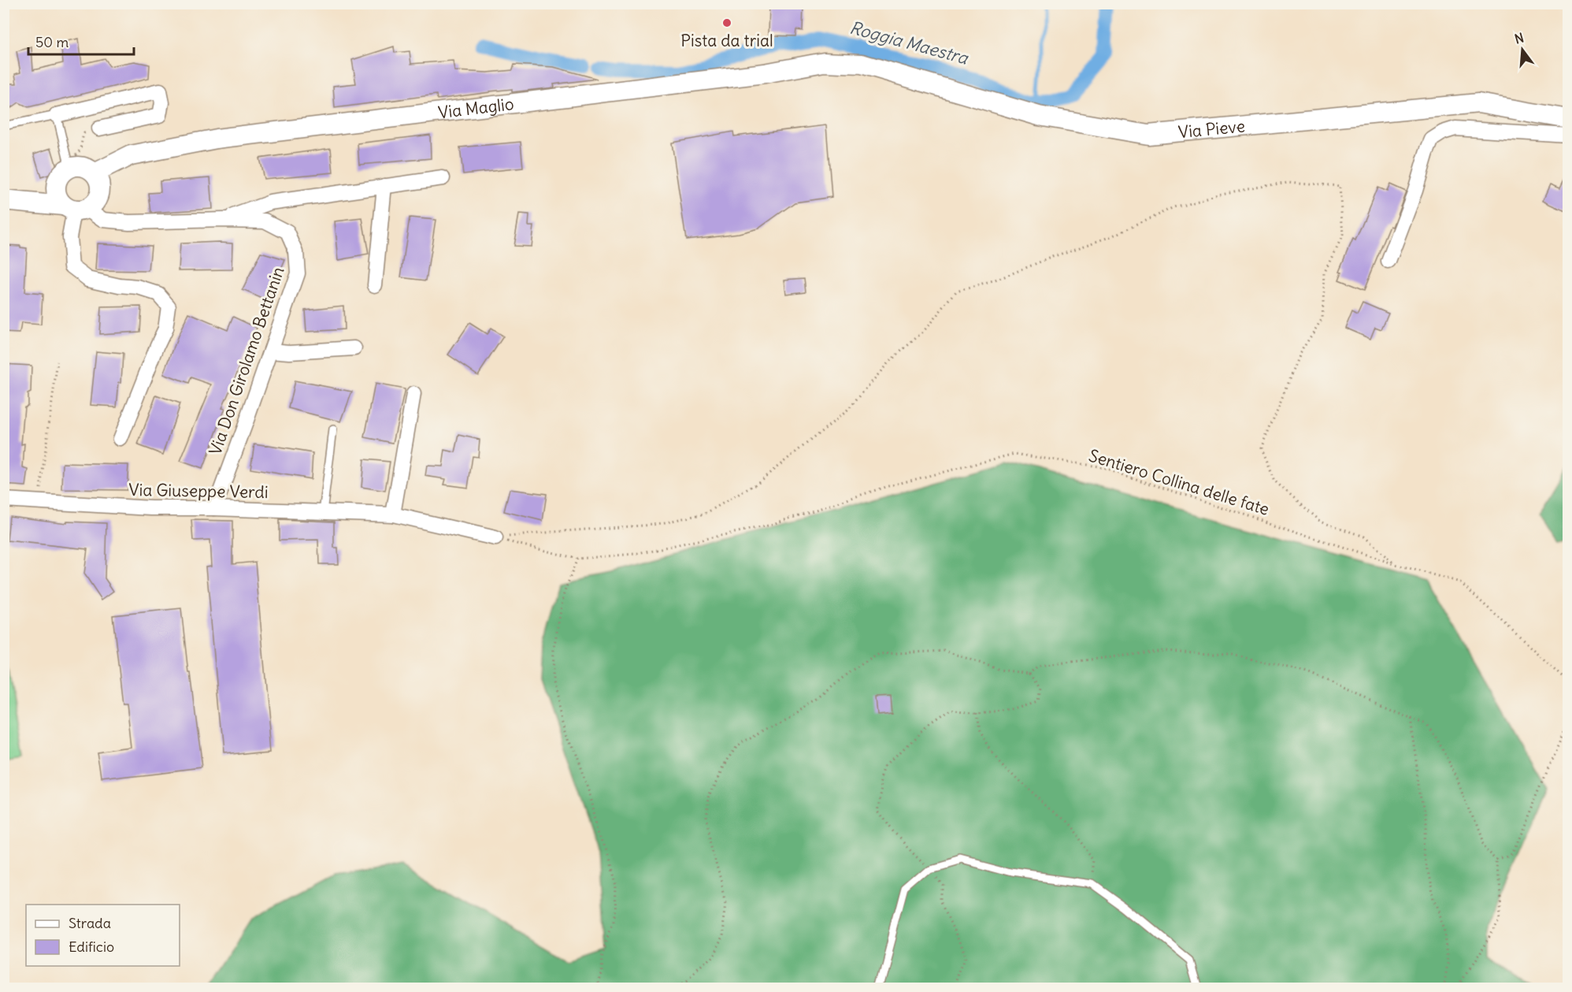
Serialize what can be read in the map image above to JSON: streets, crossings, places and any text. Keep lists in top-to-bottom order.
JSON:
{
  "streets": {
    "street": [
      "Via Maglio",
      "Via Pieve",
      "Via Don Girolamo Bettanin",
      "Via Giuseppe Verdi"
    ],
    "path": ["Sentiero Collina delle fate"]
  },
  "crossings": [
    ["Via Maglio", "Via Pieve"],
    ["Via Maglio", "Via Don Girolamo Bettanin"],
    ["Via Don Girolamo Bettanin", "Via Giuseppe Verdi"],
    ["Sentiero Collina delle fate", "Via Giuseppe Verdi"]
  ],
  "water": ["Roggia Maestra"],
  "places": ["Pista da trial"],
  "legend": ["Strada", "Edificio"],
  "scale_bar": "50 m",
  "north": "top"
}
